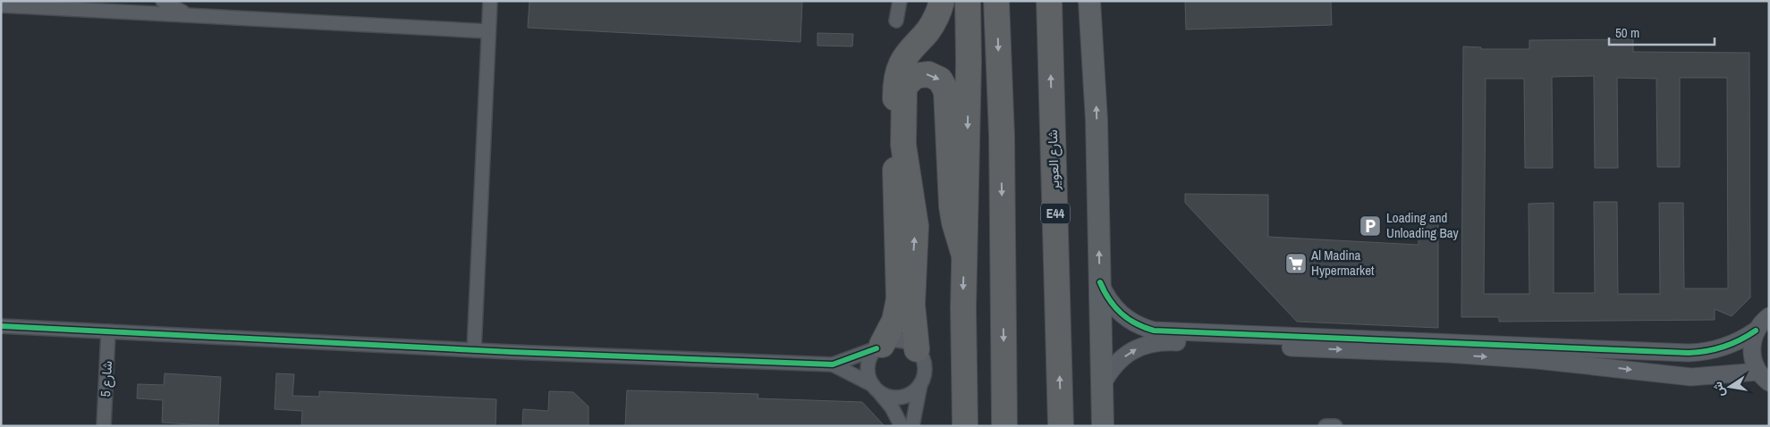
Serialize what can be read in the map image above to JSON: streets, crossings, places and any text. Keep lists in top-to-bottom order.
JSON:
{
  "streets": {
    "highway": ["شارع العوير", "E44"],
    "street": ["شارع 5"]
  },
  "places": {
    "parking": ["Loading and Unloading Bay"],
    "supermarket": ["Al Madina Hypermarket"]
  },
  "scale_bar": "50 m",
  "north": "left"
}
